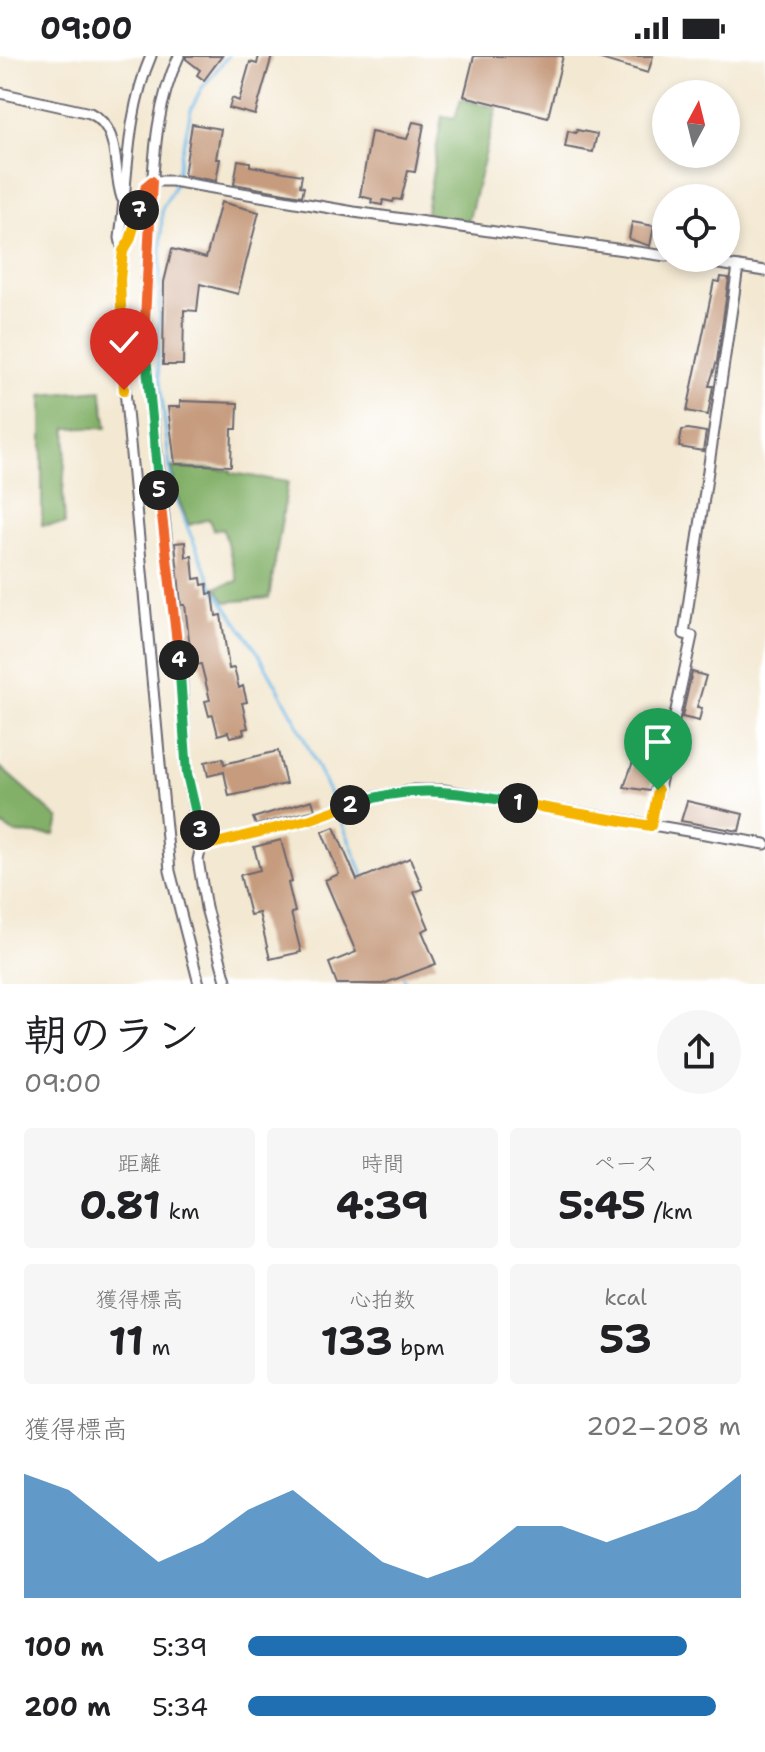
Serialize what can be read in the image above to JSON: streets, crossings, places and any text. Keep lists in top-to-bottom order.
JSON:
{
  "north": "top",
  "page": {
    "status": "09:00",
    "pins": [
      "7",
      "5",
      "4",
      "1",
      "2",
      "3"
    ],
    "heading": ["朝のラン", "09:00"],
    "stats": [
      ["距離", "0.81 km"],
      ["時間", "4:39"],
      ["ペース", "5:45 /km"],
      ["獲得標高", "11 m"],
      ["心拍数", "133 bpm"],
      ["kcal", "53"]
    ],
    "chart": ["獲得標高", "202–208 m"],
    "list": [
      {
        "name": "100 m",
        "note": "5:39"
      },
      {
        "name": "200 m",
        "note": "5:34"
      }
    ]
  }
}
